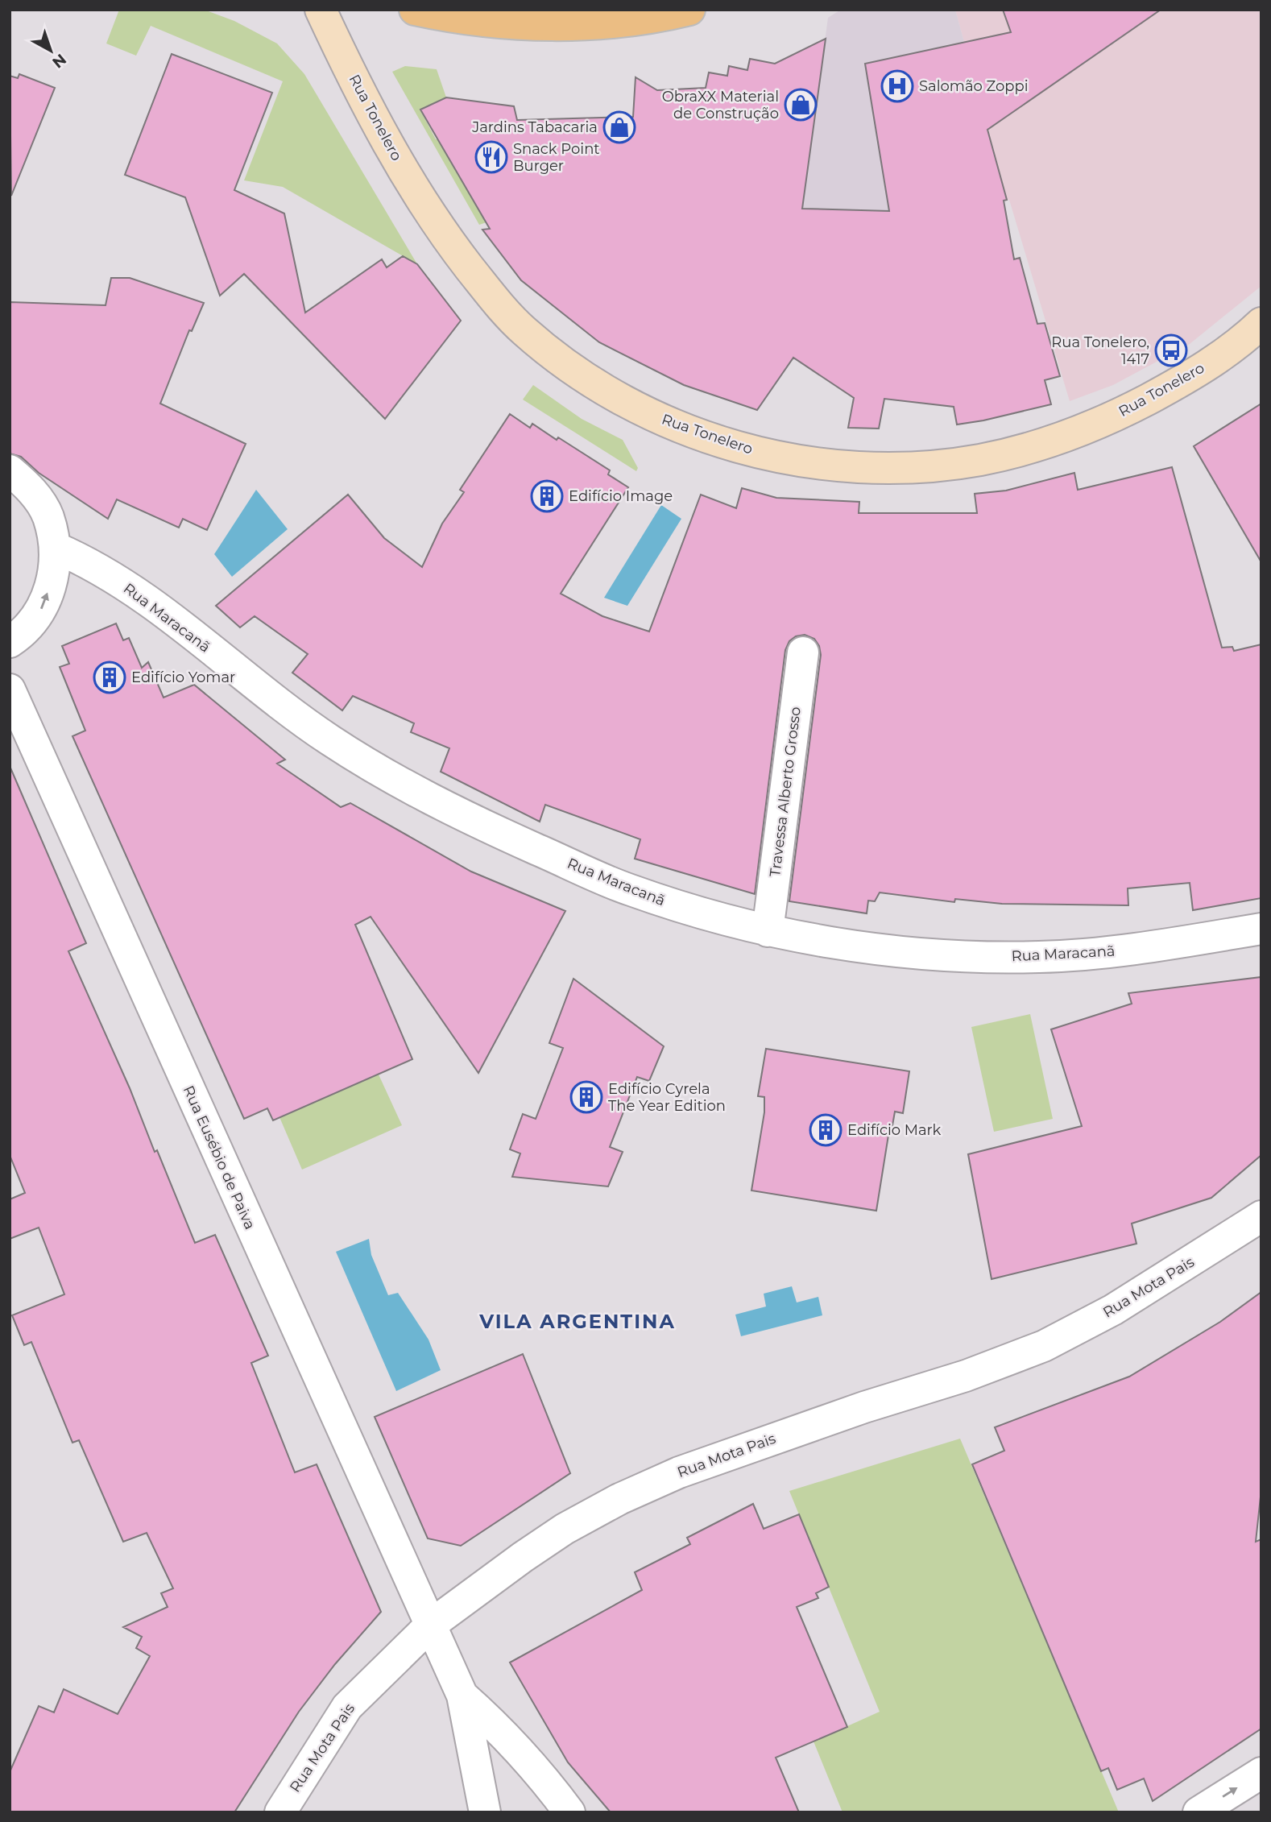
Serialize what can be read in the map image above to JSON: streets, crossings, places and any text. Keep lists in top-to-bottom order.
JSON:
{
  "streets": {
    "street": [
      "Rua Tonelero",
      "Rua Maracanã",
      "Travessa Alberto Grosso",
      "Rua Eusébio de Paiva",
      "Rua Mota Pais"
    ]
  },
  "crossings": [
    ["Rua Maracanã", "Travessa Alberto Grosso"],
    ["Rua Eusébio de Paiva", "Rua Mota Pais"]
  ],
  "districts": ["VILA ARGENTINA"],
  "places": {
    "hospital": ["Salomão Zoppi"],
    "shop": ["ObraXX Material de Construção", "Jardins Tabacaria"],
    "restaurant": ["Snack Point Burger"],
    "bus stop": ["Rua Tonelero, 1417"],
    "building": [
      "Edifício Image",
      "Edifício Yomar",
      "Edifício Cyrela The Year Edition",
      "Edifício Mark"
    ]
  },
  "north": "bottom right"
}
